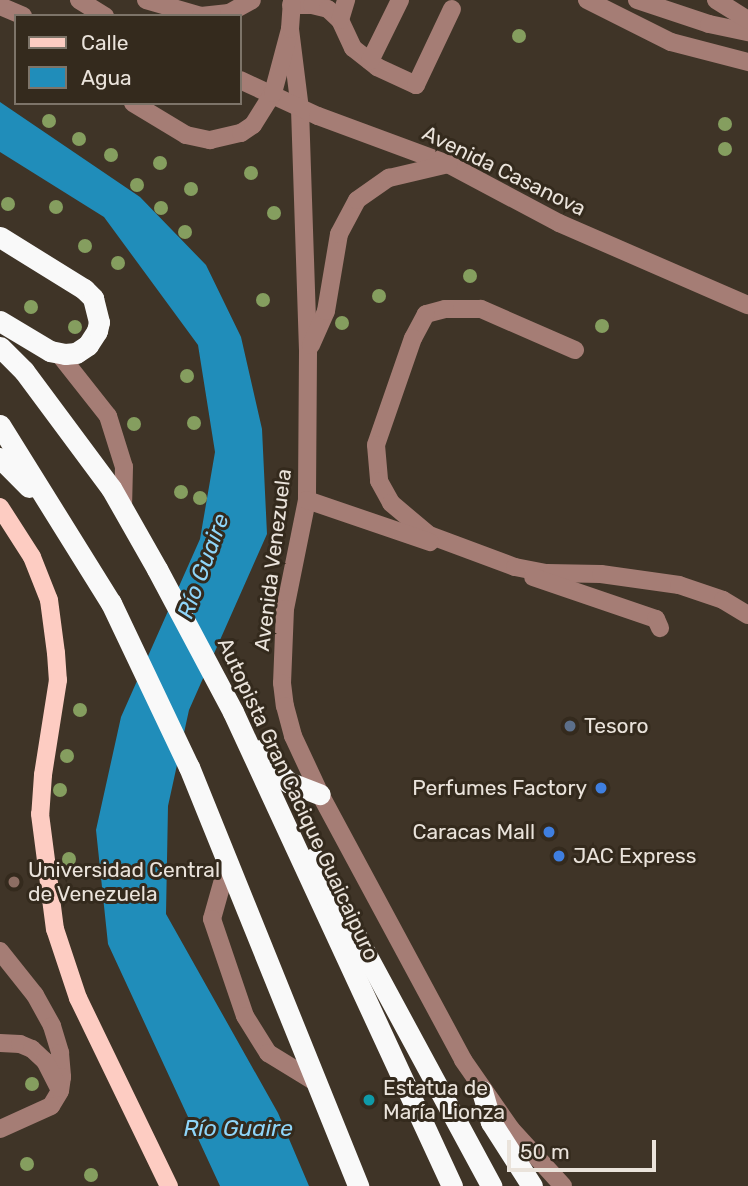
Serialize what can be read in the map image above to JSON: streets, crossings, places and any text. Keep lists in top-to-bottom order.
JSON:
{
  "streets": {
    "highway": ["Autopista Gran Cacique Guaicaipuro"],
    "street": ["Avenida Casanova", "Avenida Venezuela"]
  },
  "crossings": [
    ["Avenida Casanova", "Avenida Venezuela"]
  ],
  "water": ["Río Guaire"],
  "places": [
    "Tesoro",
    "Perfumes Factory",
    "Caracas Mall",
    "JAC Express",
    "Universidad Central de Venezuela",
    "Estatua de María Lionza"
  ],
  "legend": ["Calle", "Agua"],
  "scale_bar": "50 m"
}
